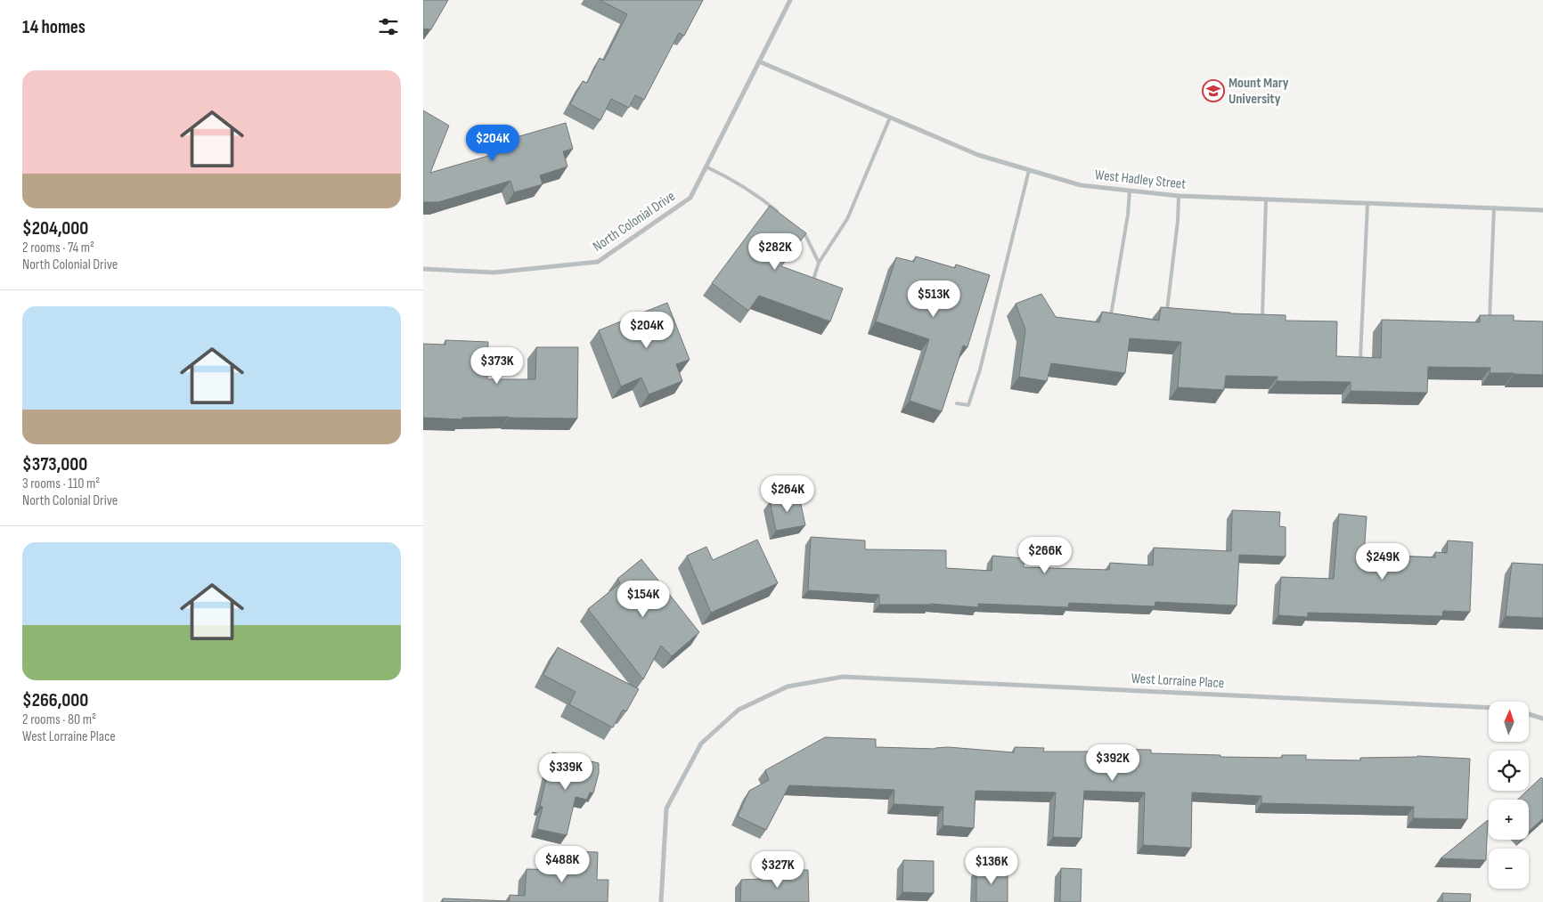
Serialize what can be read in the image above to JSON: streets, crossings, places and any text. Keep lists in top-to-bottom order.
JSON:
{
  "streets": {
    "street": ["West Hadley Street", "North Colonial Drive", "West Lorraine Place"]
  },
  "crossings": [
    ["West Hadley Street", "North Colonial Drive"]
  ],
  "places": {
    "school or university": ["Mount Mary University"]
  },
  "north": "top",
  "page": {
    "heading": "14 homes",
    "list": [
      {
        "name": "$204,000",
        "note": "2 rooms · 74 m² · North Colonial Drive"
      },
      {
        "name": "$373,000",
        "note": "3 rooms · 110 m² · North Colonial Drive"
      },
      {
        "name": "$266,000",
        "note": "2 rooms · 80 m² · West Lorraine Place"
      }
    ],
    "price": [
      "$204K",
      "$282K",
      "$513K",
      "$204K",
      "$373K",
      "$264K",
      "$266K",
      "$249K",
      "$154K",
      "$392K",
      "$339K",
      "$488K",
      "$136K",
      "$327K"
    ],
    "map_buttons": ["+", "−"]
  }
}
